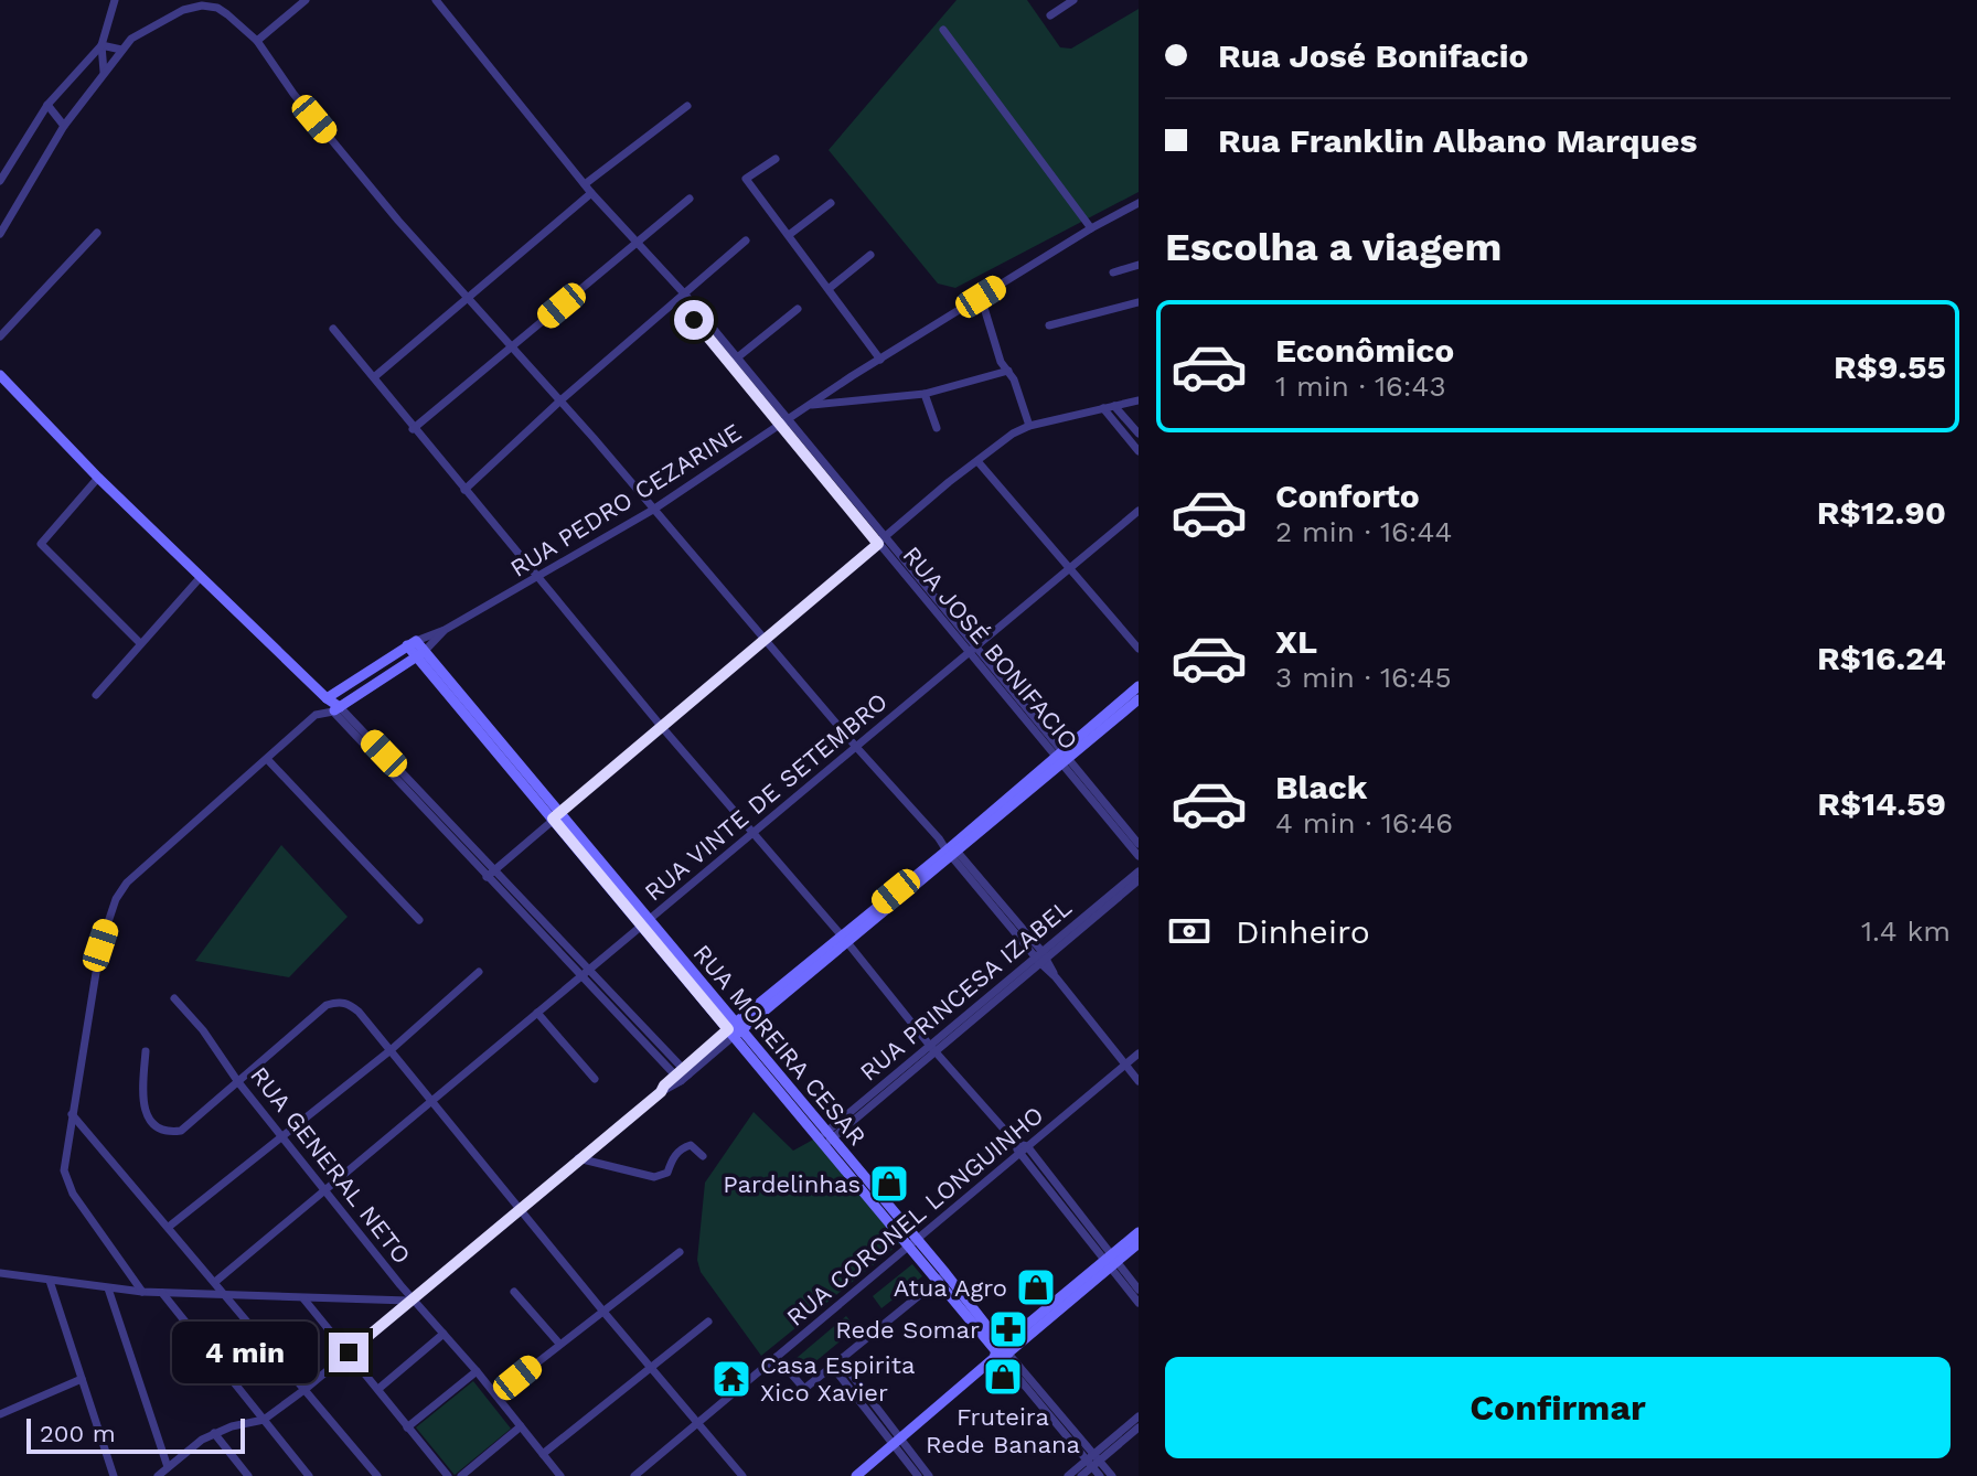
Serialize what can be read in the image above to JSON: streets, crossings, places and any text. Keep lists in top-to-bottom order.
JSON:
{
  "streets": {
    "street": [
      "RUA PEDRO CEZARINE",
      "RUA JOSÉ BONIFACIO",
      "RUA VINTE DE SETEMBRO",
      "RUA PRINCESA IZABEL",
      "RUA MOREIRA CESAR",
      "RUA GENERAL NETO",
      "RUA CORONEL LONGUINHO"
    ]
  },
  "crossings": [
    ["RUA PEDRO CEZARINE", "RUA JOSÉ BONIFACIO"],
    ["RUA PEDRO CEZARINE", "RUA MOREIRA CESAR"],
    ["RUA JOSÉ BONIFACIO", "RUA VINTE DE SETEMBRO"],
    ["RUA VINTE DE SETEMBRO", "RUA MOREIRA CESAR"],
    ["RUA VINTE DE SETEMBRO", "RUA GENERAL NETO"],
    ["RUA PRINCESA IZABEL", "RUA MOREIRA CESAR"],
    ["RUA MOREIRA CESAR", "RUA CORONEL LONGUINHO"]
  ],
  "places": {
    "shop": ["Pardelinhas", "Atua Agro", "Fruteira Rede Banana"],
    "pharmacy": ["Rede Somar"],
    "temple": ["Casa Espirita Xico Xavier"]
  },
  "scale_bar": "200 m",
  "page": {
    "banner": ["Rua José Bonifacio", "Rua Franklin Albano Marques"],
    "heading": "Escolha a viagem",
    "list": [
      {
        "name": "Econômico",
        "note": "1 min · 16:43",
        "value": "R$9.55"
      },
      {
        "name": "Conforto",
        "note": "2 min · 16:44",
        "value": "R$12.90"
      },
      {
        "name": "XL",
        "note": "3 min · 16:45",
        "value": "R$16.24"
      },
      {
        "name": "Black",
        "note": "4 min · 16:46",
        "value": "R$14.59"
      }
    ],
    "pay": ["Dinheiro", "1.4 km"],
    "bubble": "4 min",
    "buttons": "Confirmar",
    "scale": "200 m"
  }
}
